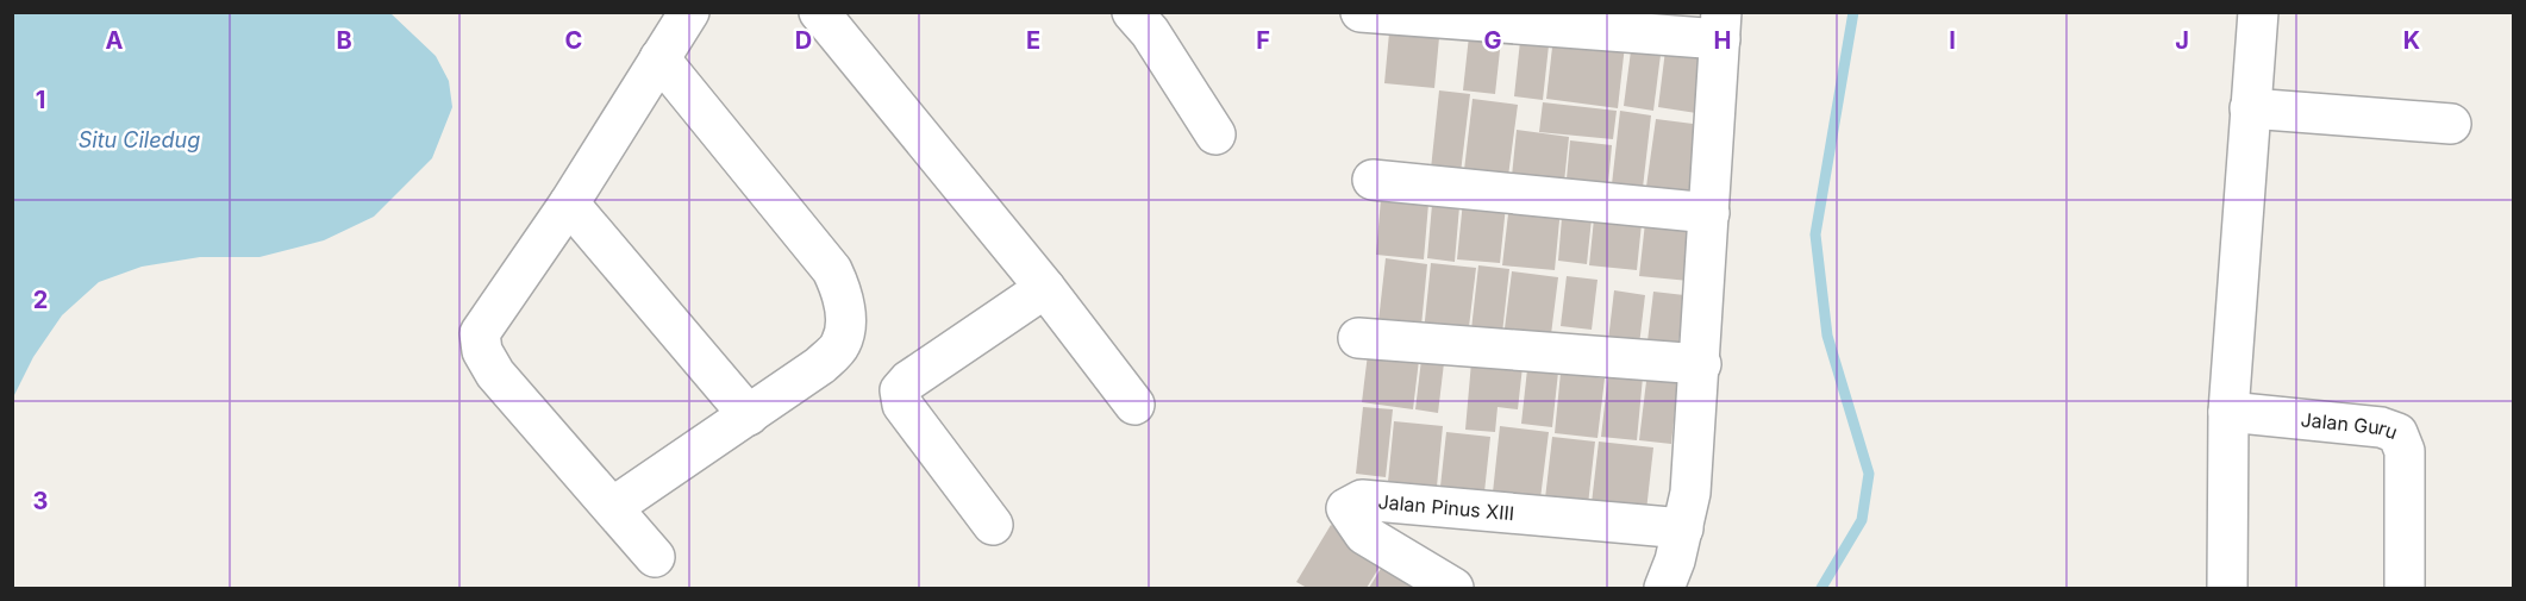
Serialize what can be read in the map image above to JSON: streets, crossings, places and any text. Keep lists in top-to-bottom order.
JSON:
{
  "streets": {
    "street": ["Jalan Guru", "Jalan Pinus XIII"]
  },
  "water": ["Situ Ciledug"],
  "grid": {
    "columns": [
      "A",
      "B",
      "C",
      "D",
      "E",
      "F",
      "G",
      "H",
      "I",
      "J",
      "K"
    ],
    "rows": ["1", "2", "3"]
  }
}
